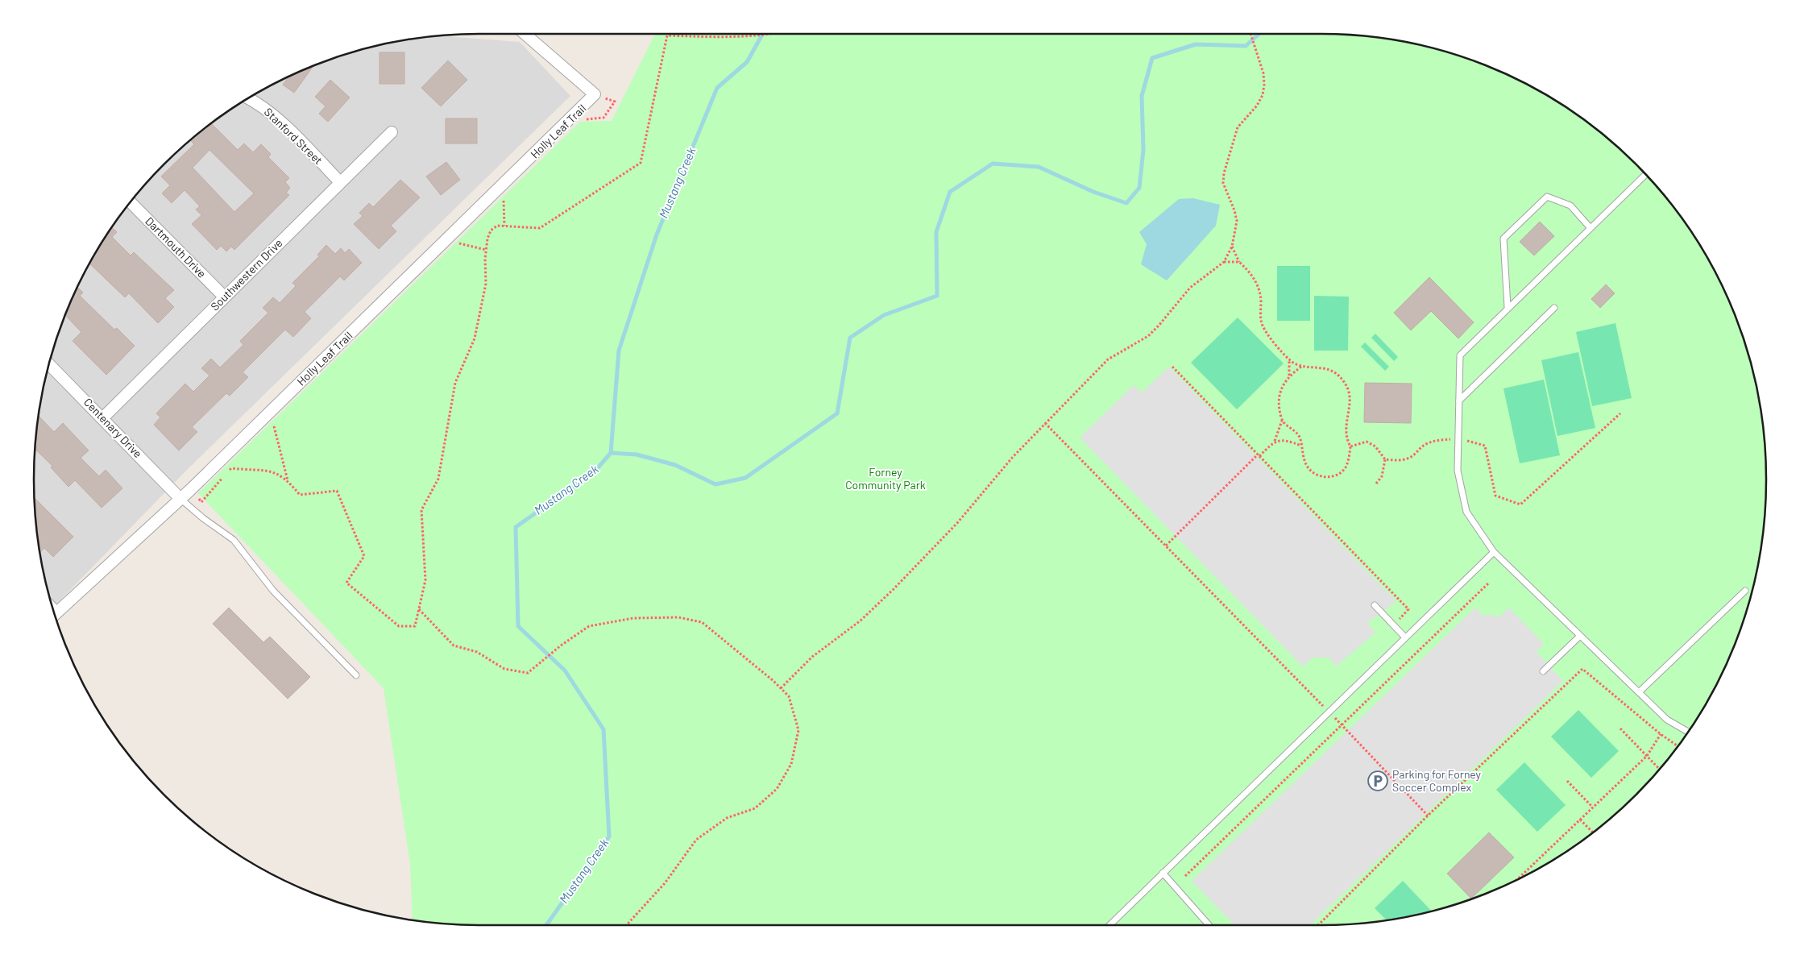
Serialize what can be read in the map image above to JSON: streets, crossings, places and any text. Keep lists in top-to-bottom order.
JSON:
{
  "streets": {
    "street": [
      "Holly Leaf Trail",
      "Stanford Street",
      "Dartmouth Drive",
      "Southwestern Drive",
      "Centenary Drive"
    ]
  },
  "crossings": [
    ["Holly Leaf Trail", "Centenary Drive"],
    ["Stanford Street", "Southwestern Drive"],
    ["Dartmouth Drive", "Southwestern Drive"],
    ["Southwestern Drive", "Centenary Drive"]
  ],
  "water": ["Mustang Creek"],
  "parks": ["Forney Community Park"],
  "places": {
    "parking": ["Parking for Forney Soccer Complex"]
  }
}
